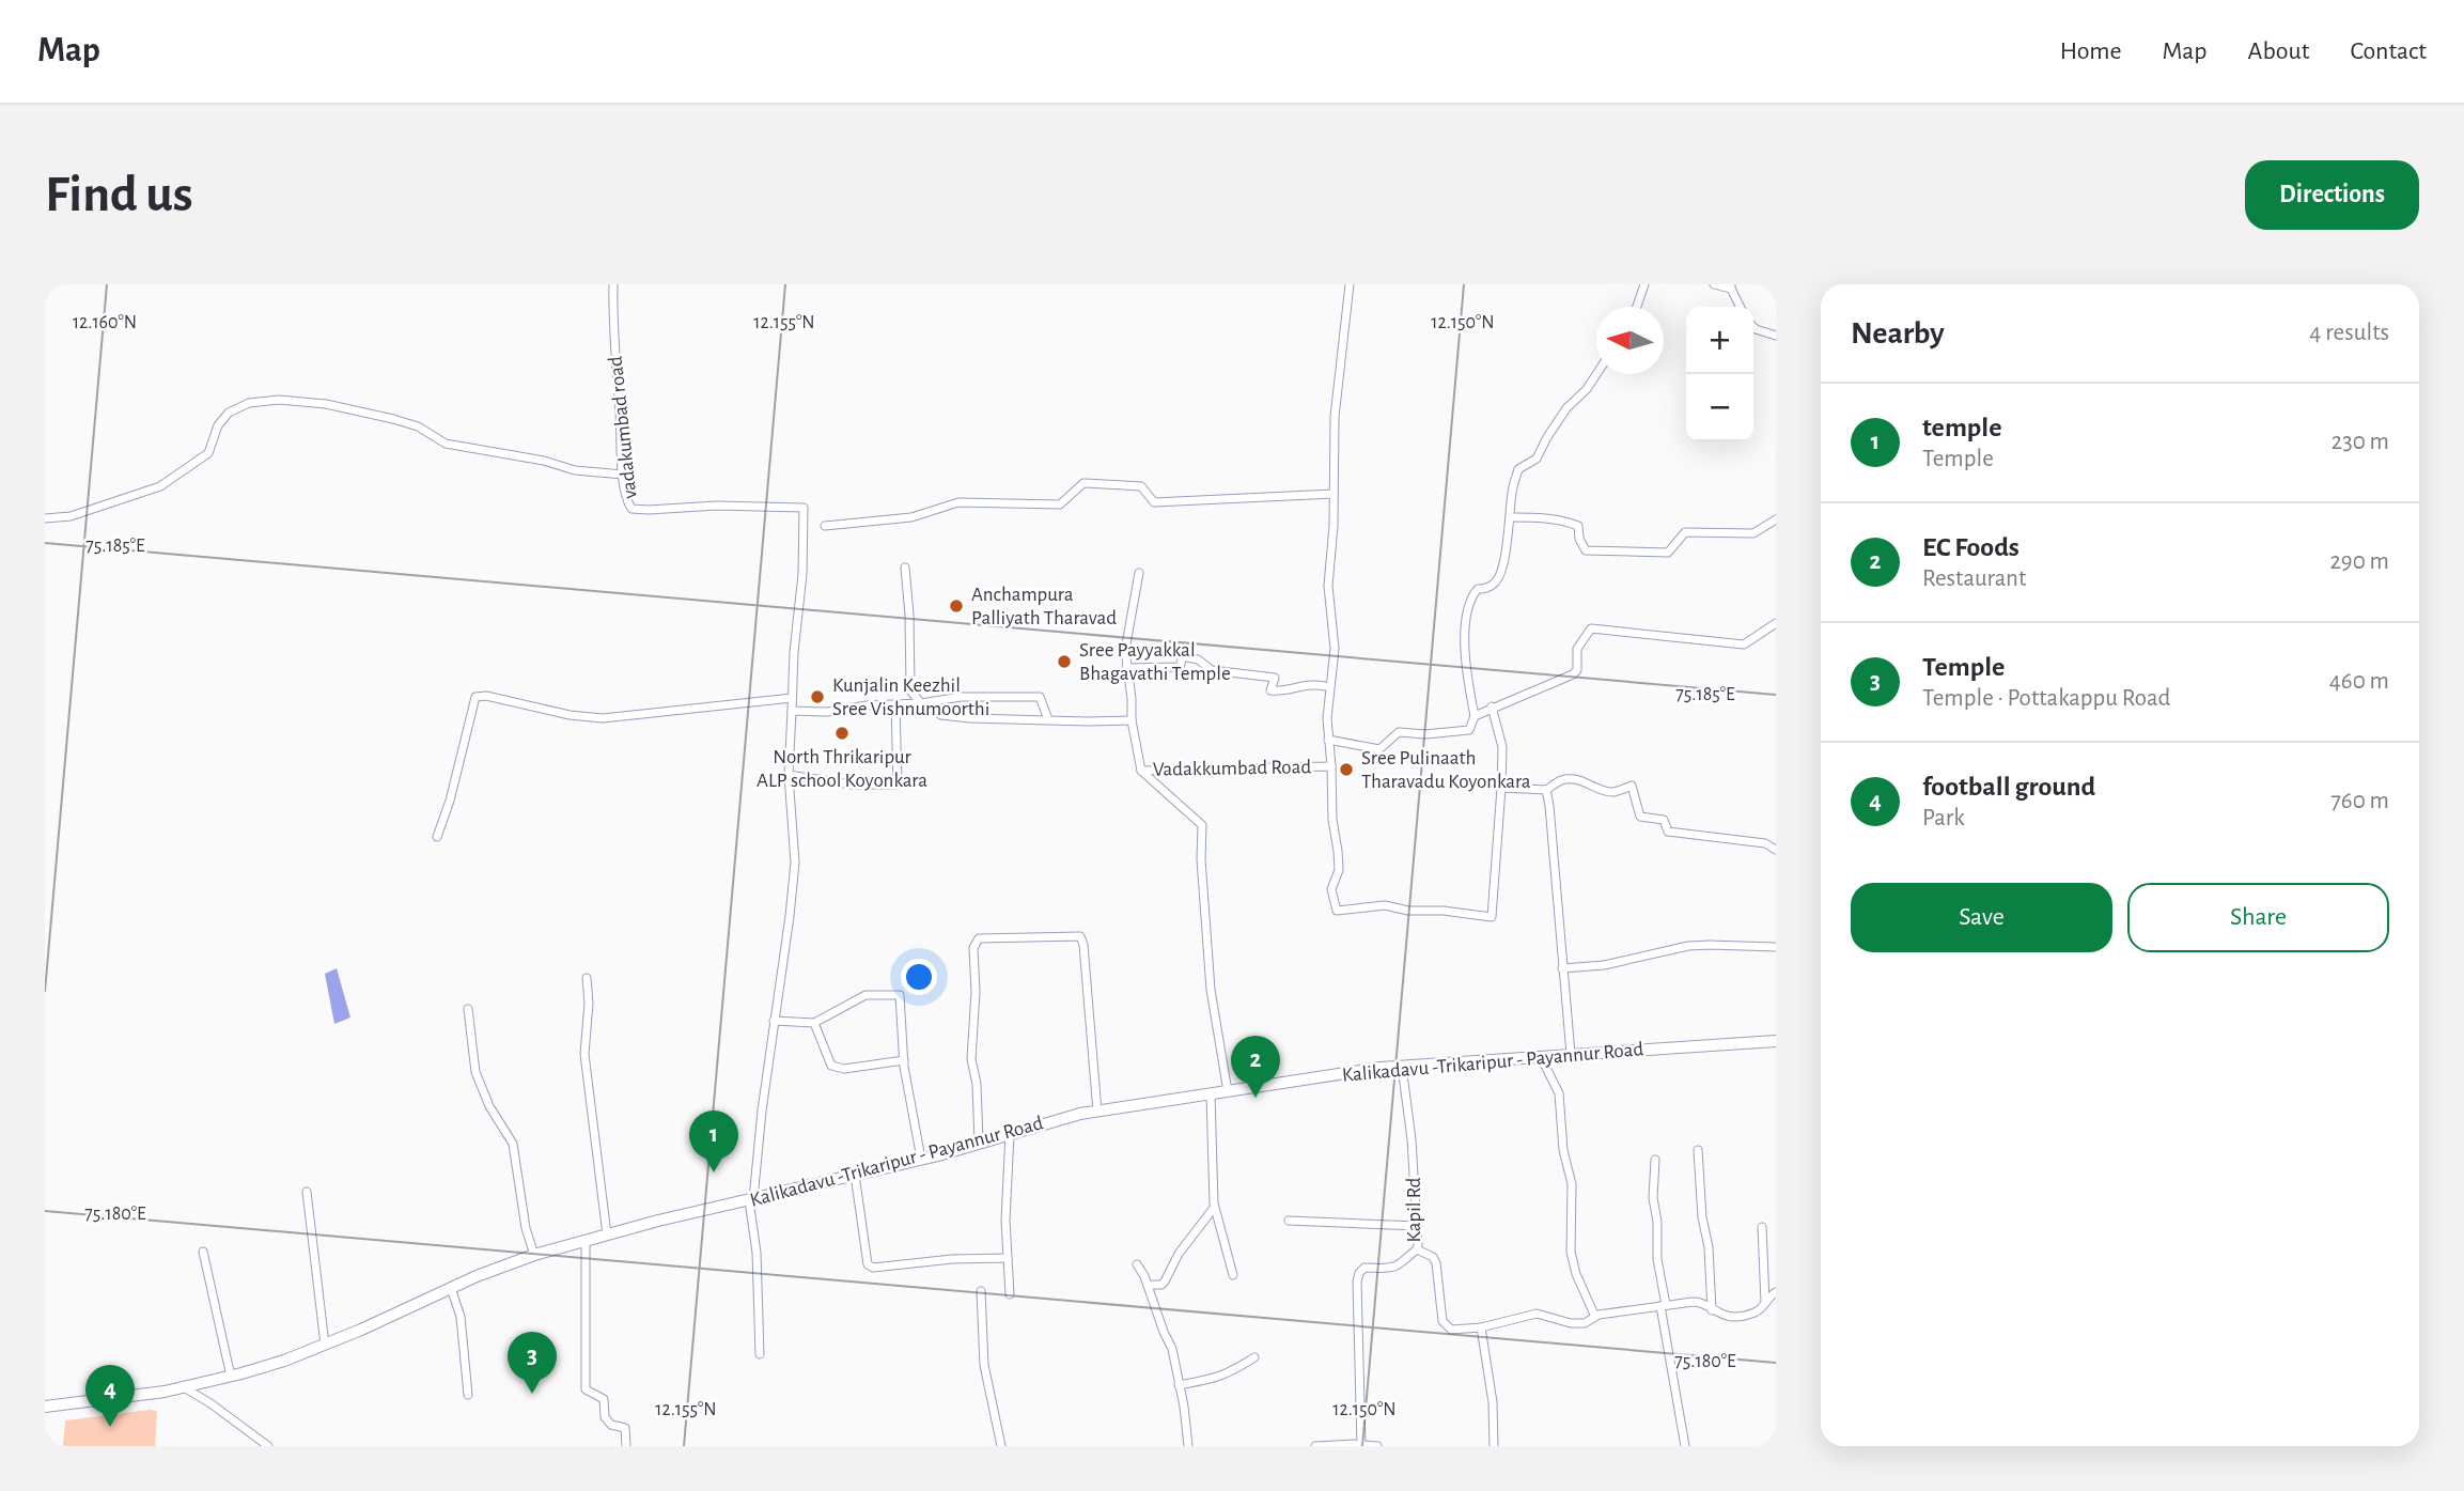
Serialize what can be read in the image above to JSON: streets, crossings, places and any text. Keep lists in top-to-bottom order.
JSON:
{
  "streets": {
    "main road": ["Kalikadavu -Trikaripur - Payannur Road"],
    "street": ["vadakumbad road", "Vadakkumbad Road", "Kapil Rd"]
  },
  "crossings": [
    ["Kalikadavu -Trikaripur - Payannur Road", "Kapil Rd"]
  ],
  "places": [
    "Anchampura Palliyath Tharavad",
    "Sree Payyakkal Bhagavathi Temple",
    "Kunjalin Keezhil Sree Vishnumoorthi",
    "North Thrikaripur ALP school Koyonkara",
    "Sree Pulinaath Tharavadu Koyonkara"
  ],
  "north": "left",
  "page": {
    "header": "Map",
    "nav": [
      "Home",
      "Map",
      "About",
      "Contact"
    ],
    "buttons": [
      "Directions",
      ["Save", "Share"]
    ],
    "title": "Find us",
    "heading": ["Nearby", "4 results"],
    "map_buttons": ["+", "−"],
    "list": [
      {
        "mark": "1",
        "name": "temple",
        "note": "Temple",
        "value": "230 m"
      },
      {
        "mark": "2",
        "name": "EC Foods",
        "note": "Restaurant",
        "value": "290 m"
      },
      {
        "mark": "3",
        "name": "Temple",
        "note": "Temple · Pottakappu Road",
        "value": "460 m"
      },
      {
        "mark": "4",
        "name": "football ground",
        "note": "Park",
        "value": "760 m"
      }
    ],
    "pins": [
      "2",
      "1",
      "3",
      "4"
    ]
  },
  "coordinates": [
    "12.160°N",
    "12.155°N",
    "12.150°N",
    "75.185°E",
    "75.180°E"
  ]
}
